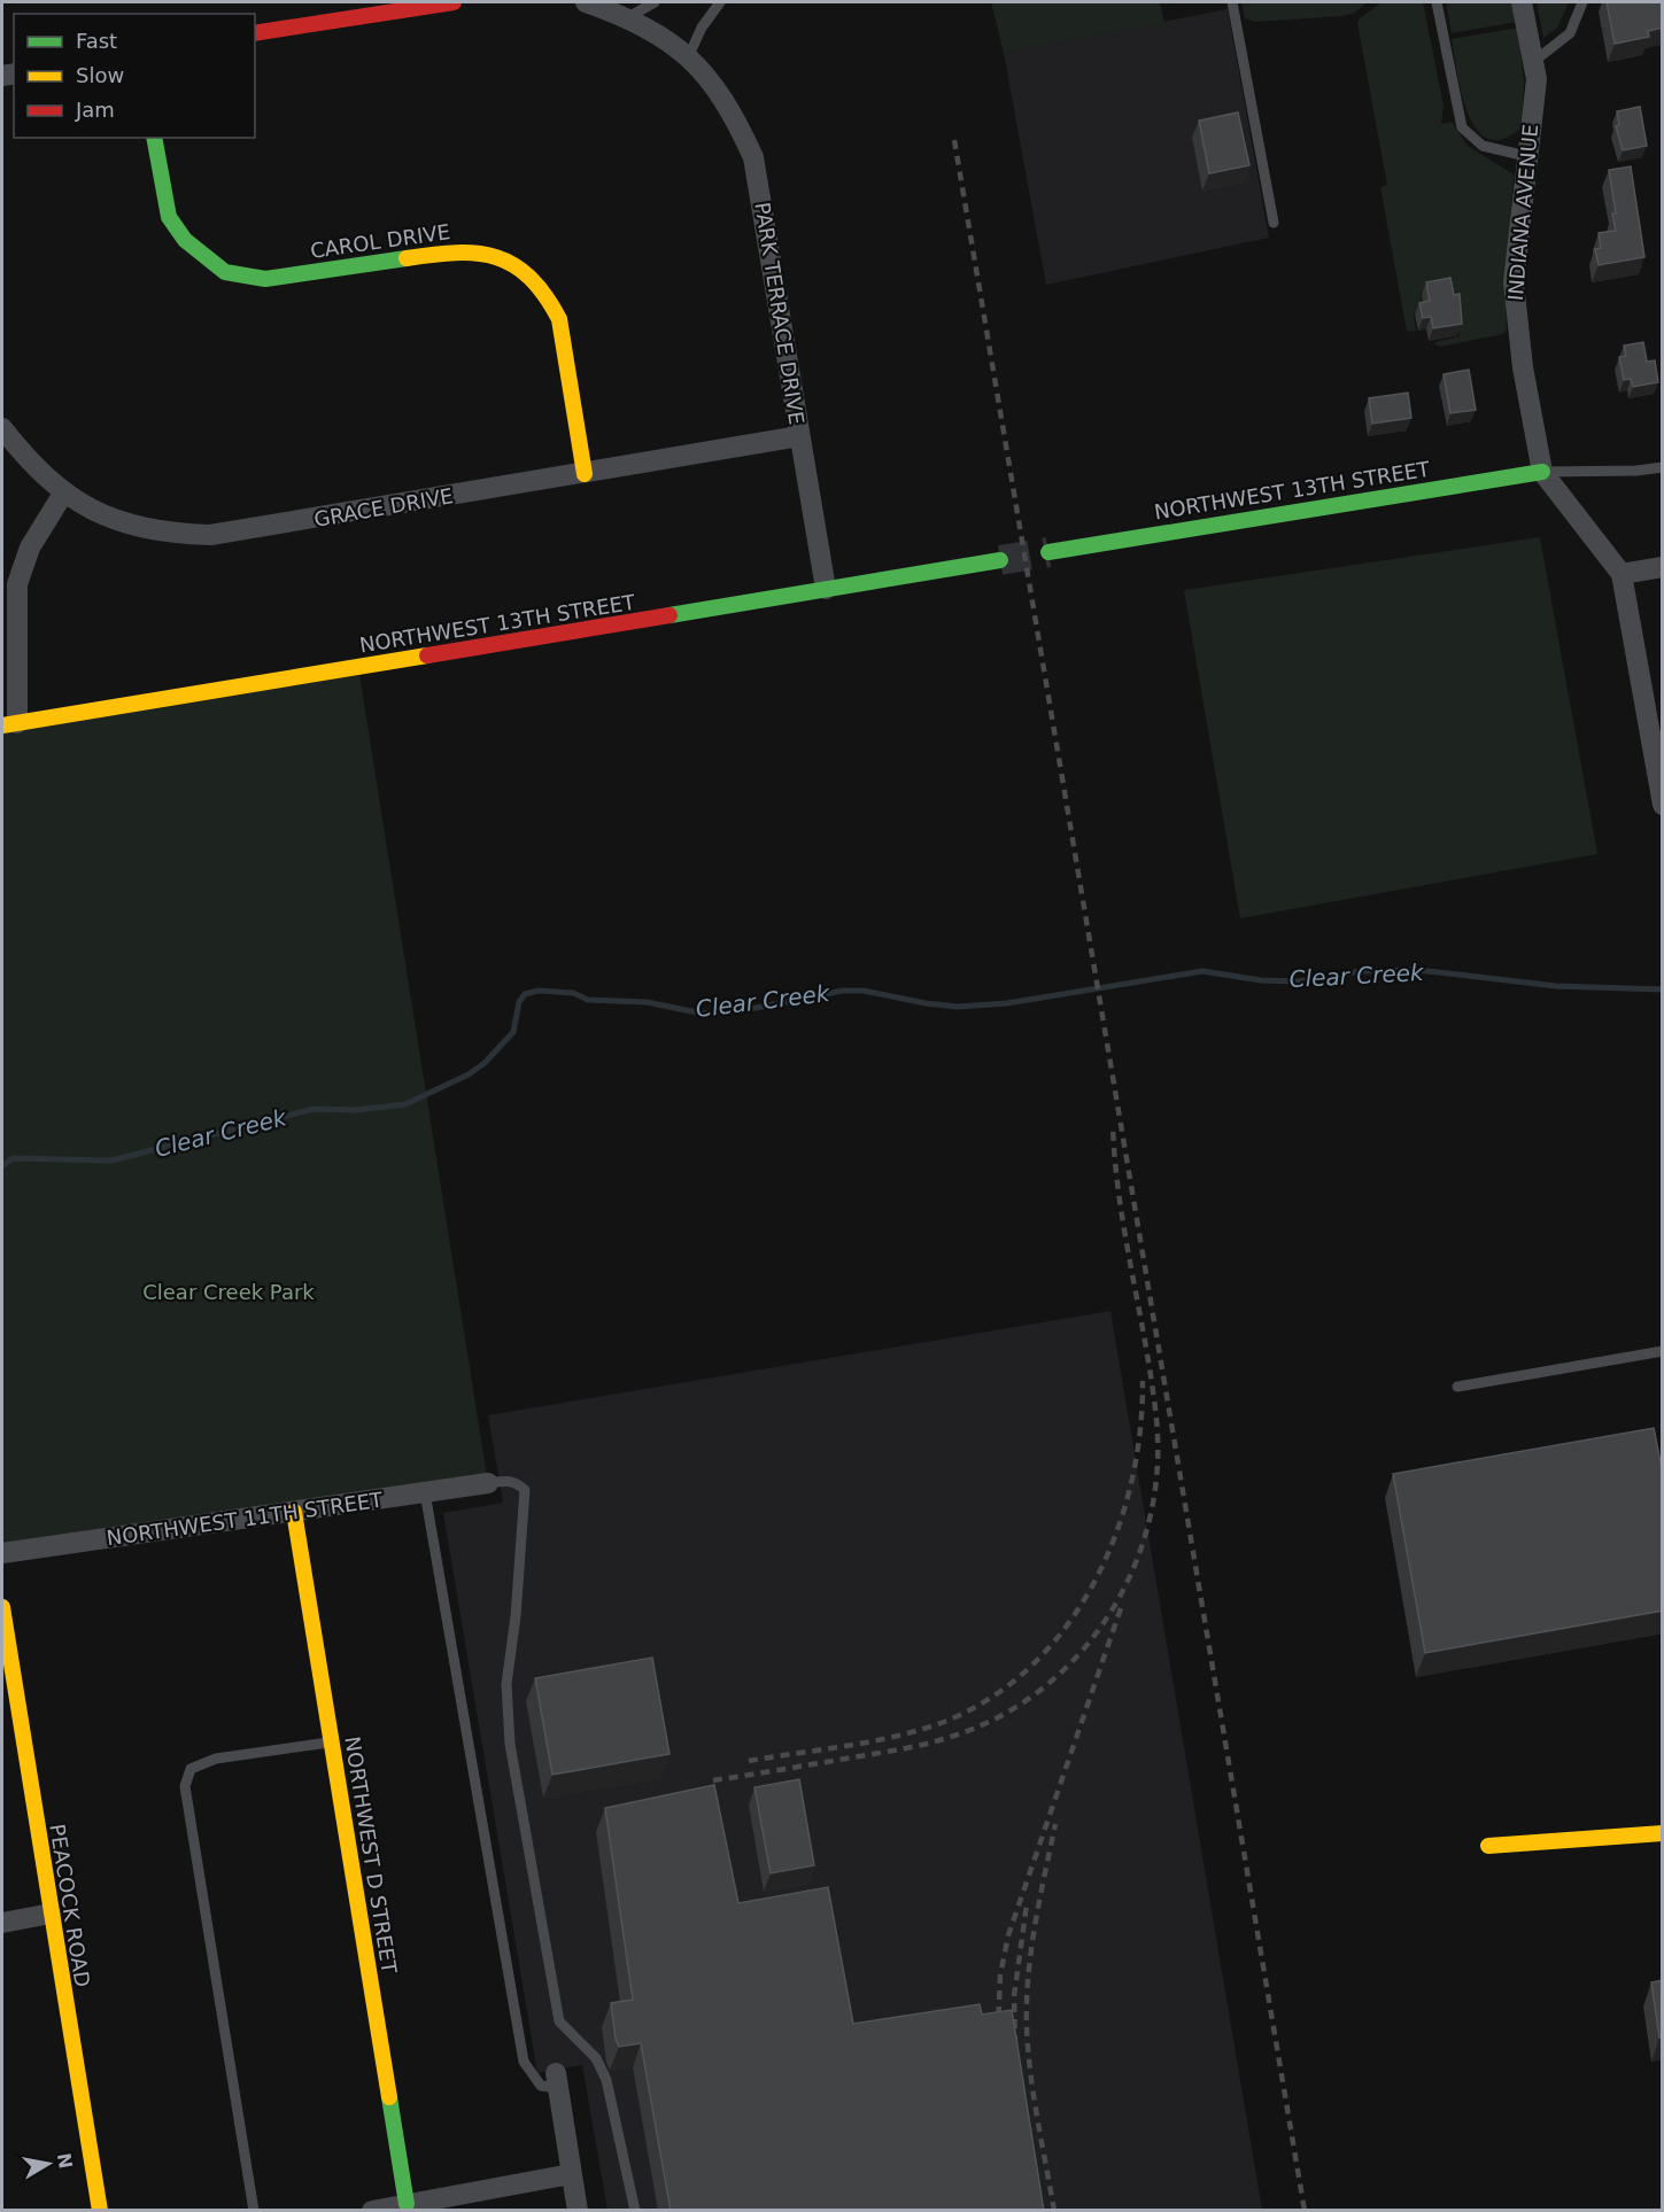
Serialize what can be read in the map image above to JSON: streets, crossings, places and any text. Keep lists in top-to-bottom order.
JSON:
{
  "streets": {
    "street": [
      "INDIANA AVENUE",
      "CAROL DRIVE",
      "PARK TERRACE DRIVE",
      "NORTHWEST 13TH STREET",
      "GRACE DRIVE",
      "NORTHWEST 11TH STREET",
      "NORTHWEST D STREET",
      "PEACOCK ROAD"
    ]
  },
  "crossings": [
    ["INDIANA AVENUE", "NORTHWEST 13TH STREET"],
    ["CAROL DRIVE", "GRACE DRIVE"],
    ["PARK TERRACE DRIVE", "NORTHWEST 13TH STREET"],
    ["PARK TERRACE DRIVE", "GRACE DRIVE"],
    ["NORTHWEST 11TH STREET", "NORTHWEST D STREET"]
  ],
  "water": ["Clear Creek"],
  "parks": ["Clear Creek Park"],
  "legend": ["Fast", "Slow", "Jam"],
  "north": "right"
}
